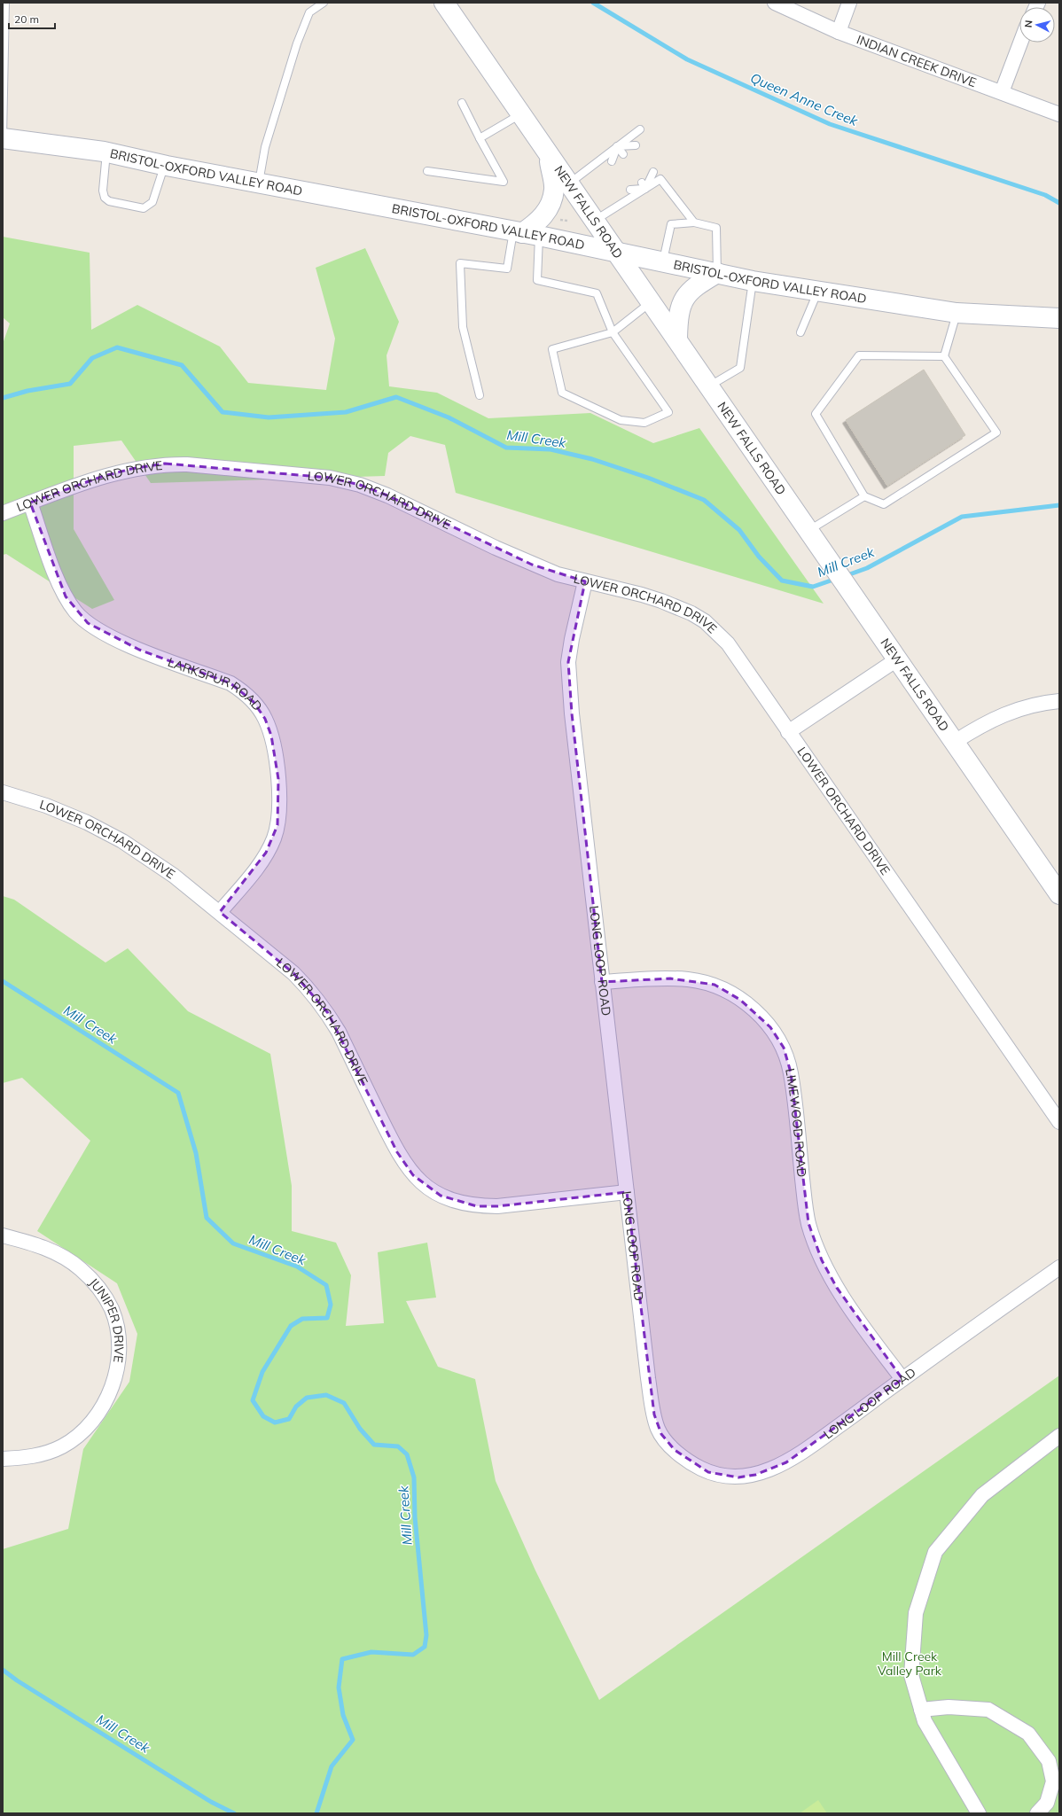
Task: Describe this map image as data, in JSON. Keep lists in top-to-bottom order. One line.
{"streets":{"main road":["BRISTOL-OXFORD VALLEY ROAD","NEW FALLS ROAD"],"street":["INDIAN CREEK DRIVE","LOWER ORCHARD DRIVE","LARKSPUR ROAD","LONG LOOP ROAD","LIMEWOOD ROAD","JUNIPER DRIVE"]},"crossings":[["BRISTOL-OXFORD VALLEY ROAD","NEW FALLS ROAD"],["LOWER ORCHARD DRIVE","LARKSPUR ROAD"],["LOWER ORCHARD DRIVE","LONG LOOP ROAD"],["LONG LOOP ROAD","LIMEWOOD ROAD"]],"water":["Queen Anne Creek","Mill Creek"],"parks":["Mill Creek Valley Park"],"scale_bar":"20 m","north":"left"}
